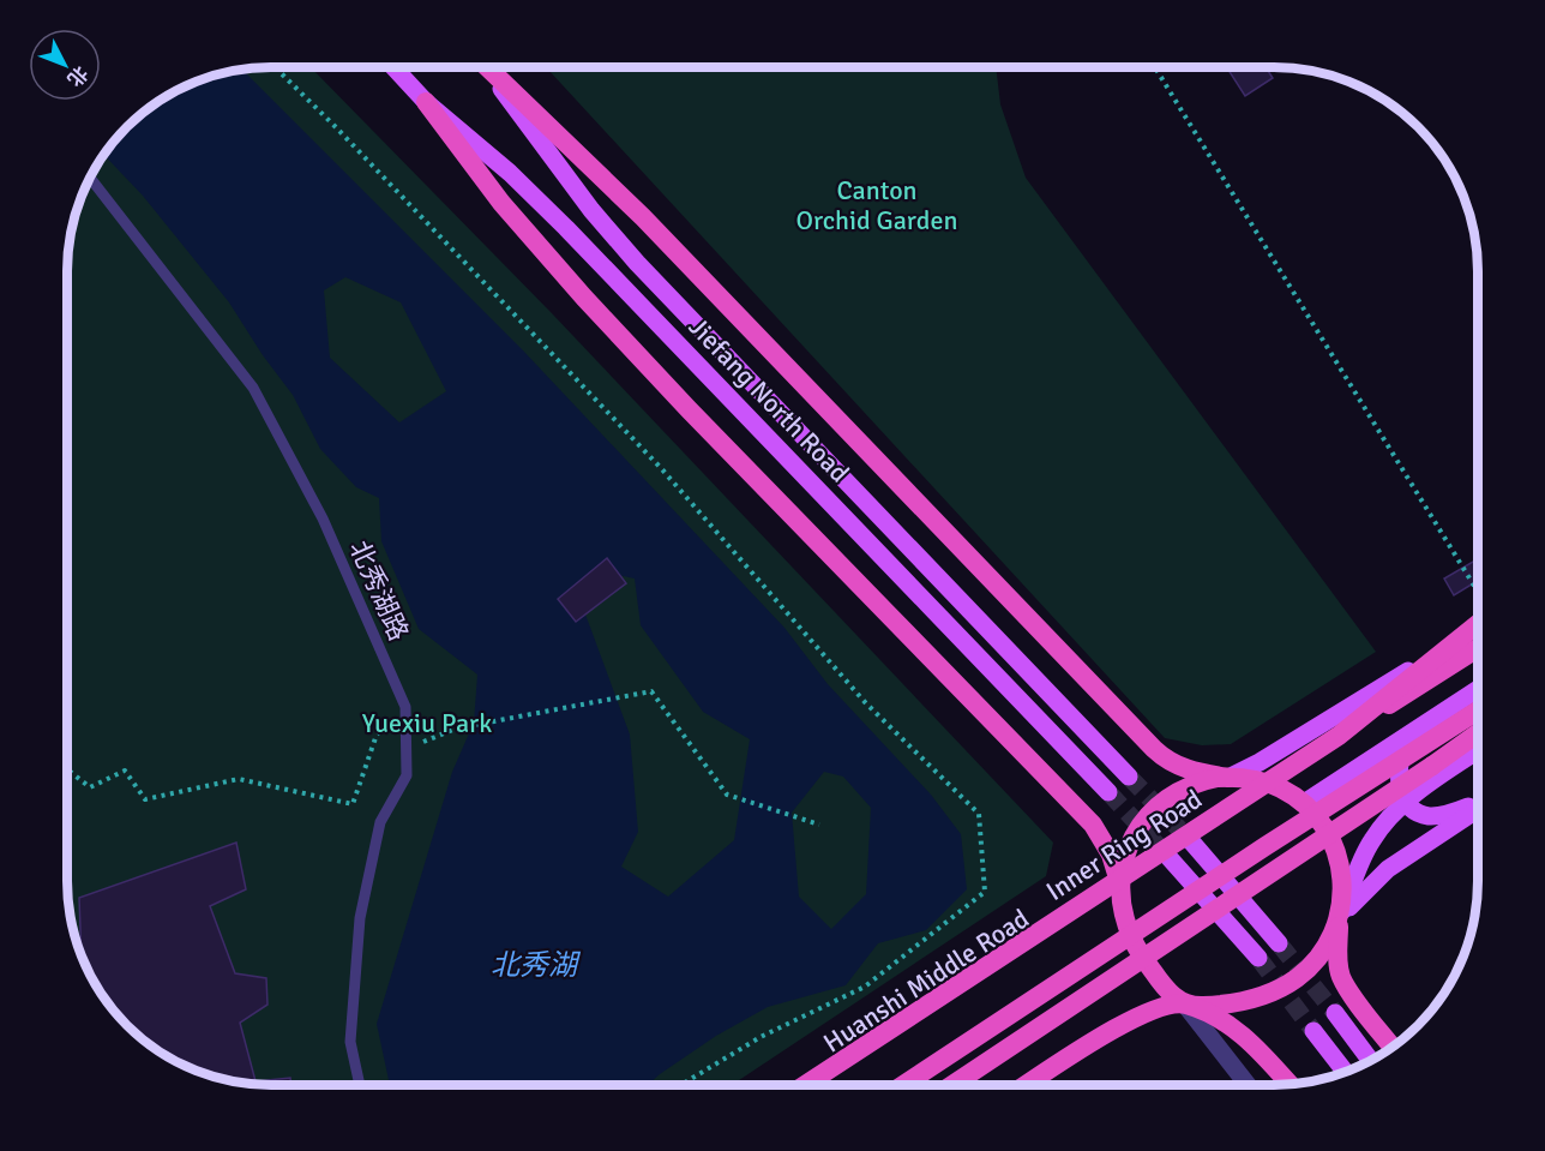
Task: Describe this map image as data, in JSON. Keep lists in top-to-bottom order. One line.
{"streets":{"highway":["Inner Ring Road","Huanshi Middle Road"],"main road":["Jiefang North Road"],"lane":["北秀湖路"]},"water":["北秀湖"],"parks":["Canton Orchid Garden","Yuexiu Park"],"north":"bottom right"}
